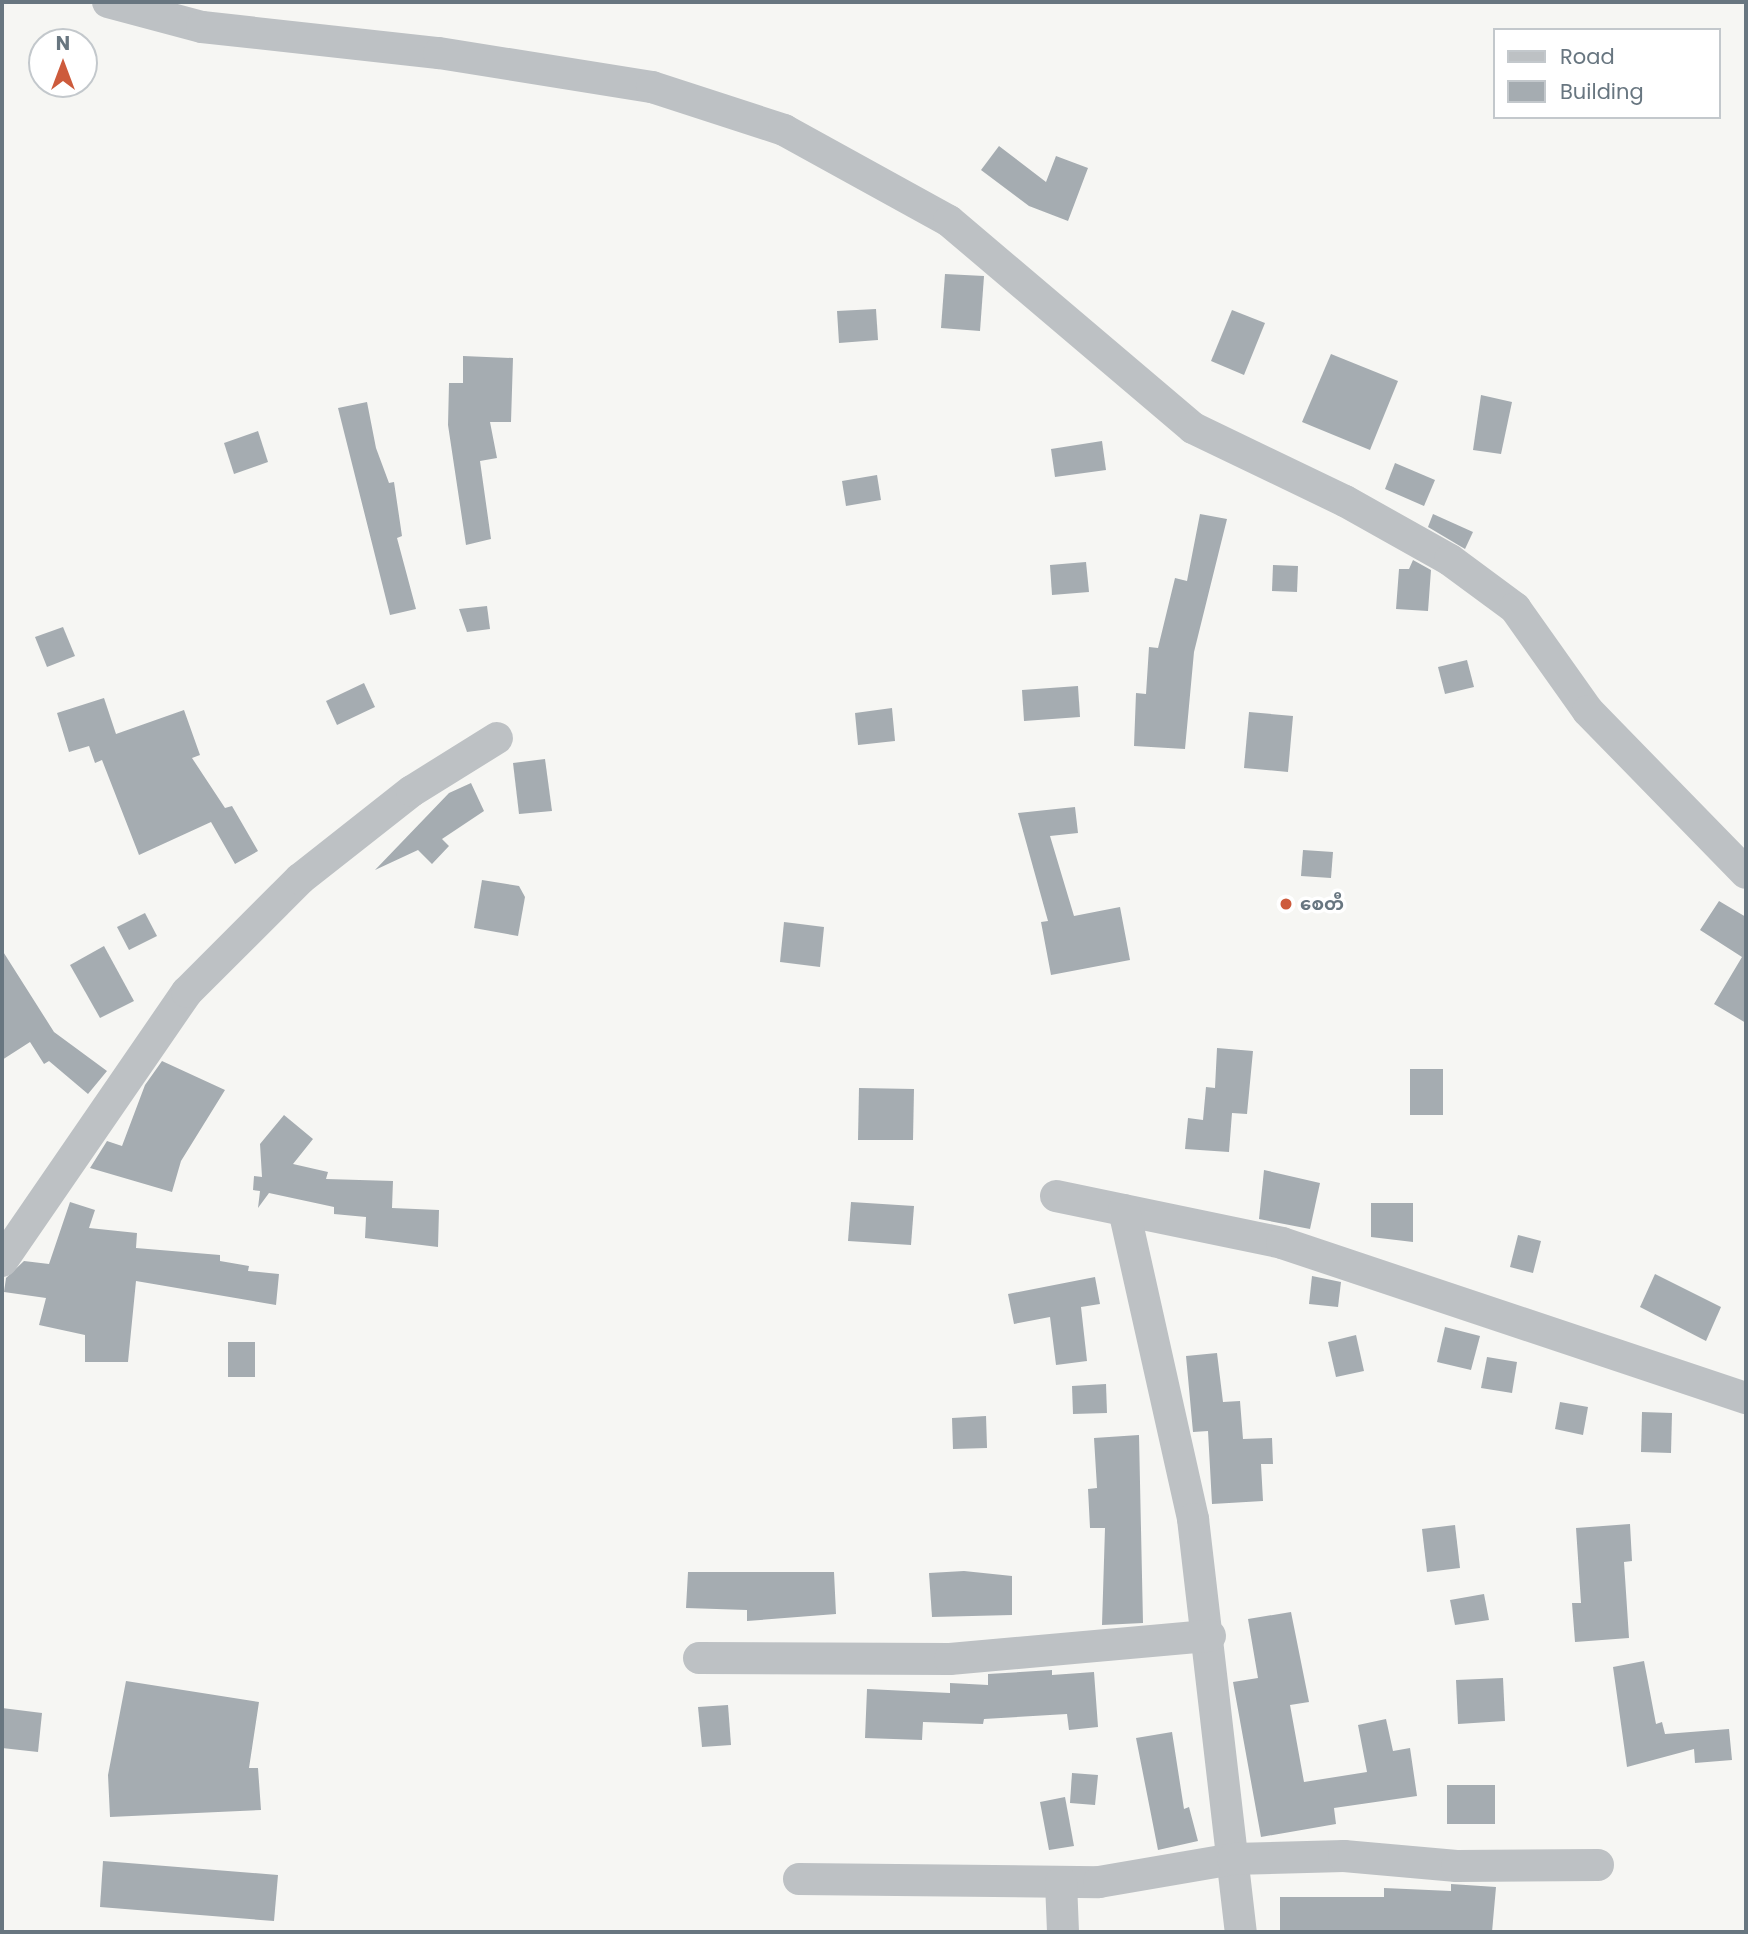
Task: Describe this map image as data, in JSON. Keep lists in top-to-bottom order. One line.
{"places":["စေတီ"],"legend":["Road","Building"],"north":"top"}
